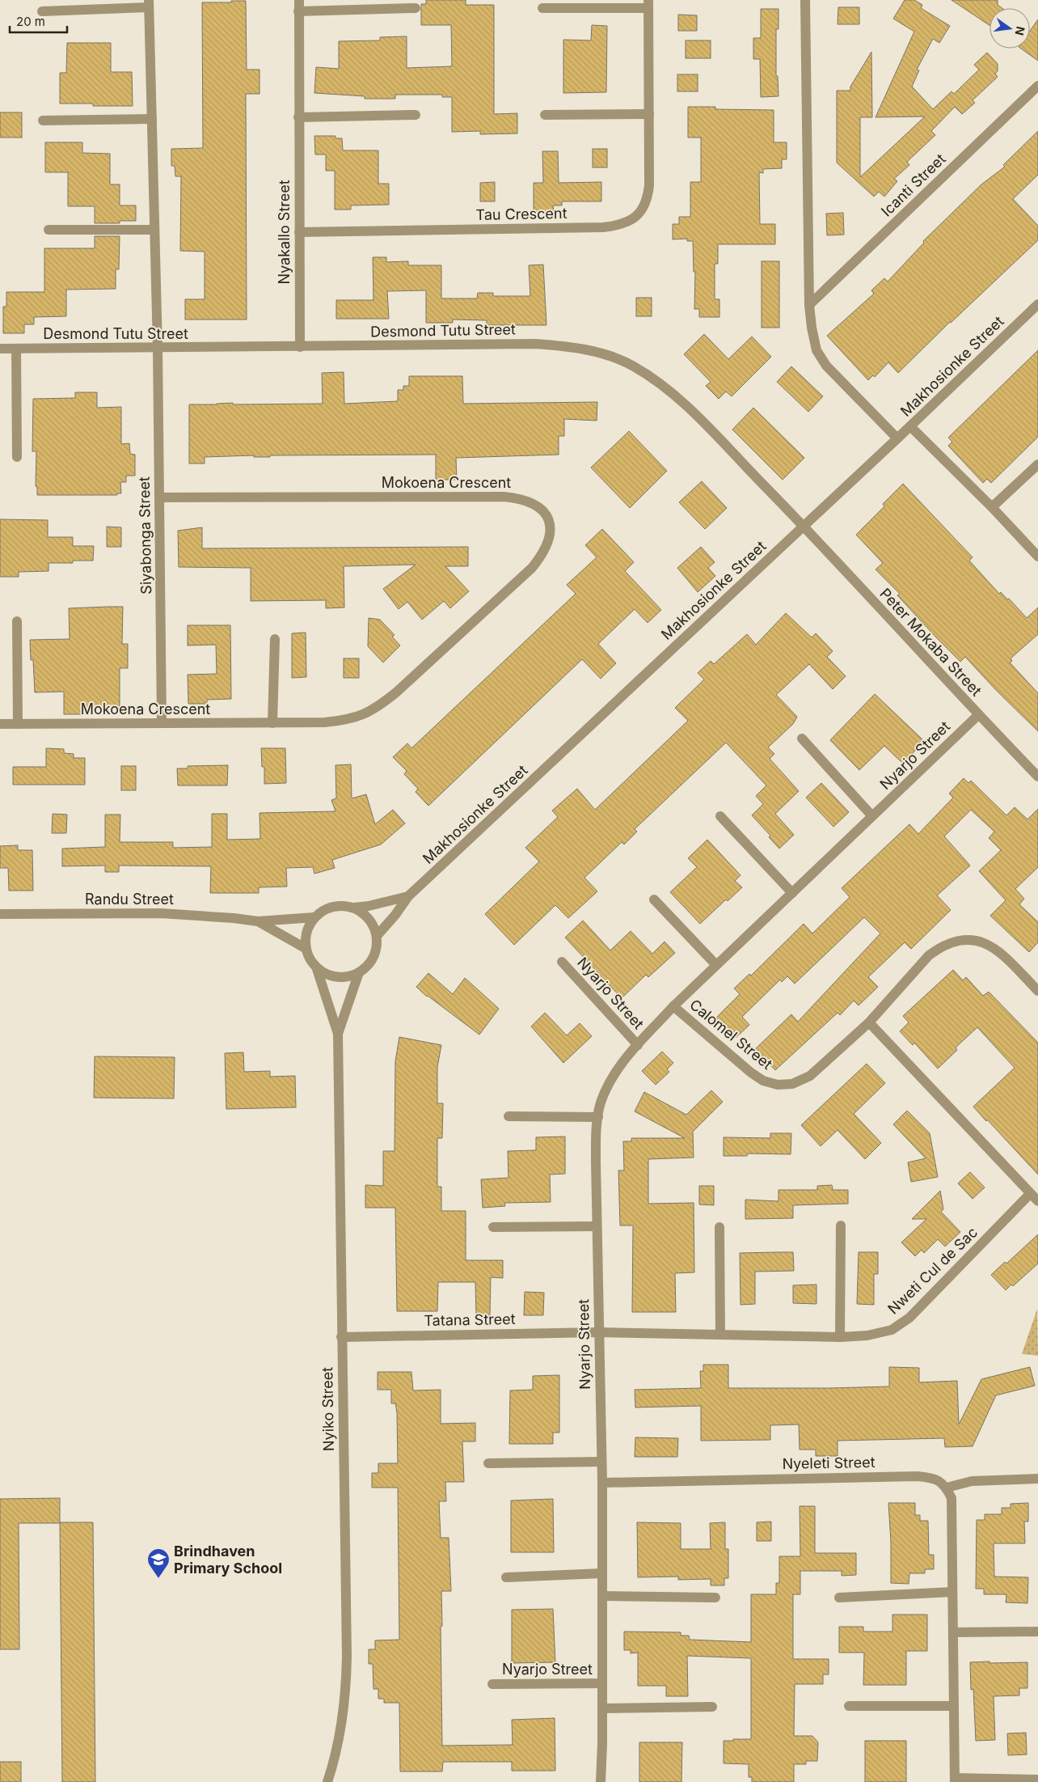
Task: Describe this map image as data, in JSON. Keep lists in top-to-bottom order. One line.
{"streets":{"street":["Icanti Street","Tau Crescent","Nyakallo Street","Desmond Tutu Street","Makhosionke Street","Mokoena Crescent","Siyabonga Street","Peter Mokaba Street","Nyarjo Street","Randu Street","Calomel Street","Nweti Cul de Sac","Tatana Street","Nyiko Street","Nyeleti Street"]},"crossings":[["Tau Crescent","Nyakallo Street"],["Nyakallo Street","Desmond Tutu Street"],["Desmond Tutu Street","Makhosionke Street"],["Desmond Tutu Street","Siyabonga Street"],["Desmond Tutu Street","Peter Mokaba Street"],["Makhosionke Street","Peter Mokaba Street"],["Makhosionke Street","Randu Street"],["Makhosionke Street","Nyiko Street"],["Mokoena Crescent","Siyabonga Street"],["Peter Mokaba Street","Nyarjo Street"],["Nyarjo Street","Calomel Street"],["Nyarjo Street","Nweti Cul de Sac"],["Nyarjo Street","Tatana Street"],["Nyarjo Street","Nyeleti Street"],["Randu Street","Nyiko Street"],["Nweti Cul de Sac","Tatana Street"],["Tatana Street","Nyiko Street"]],"places":{"school or university":["Brindhaven Primary School"]},"scale_bar":"20 m","north":"right"}
